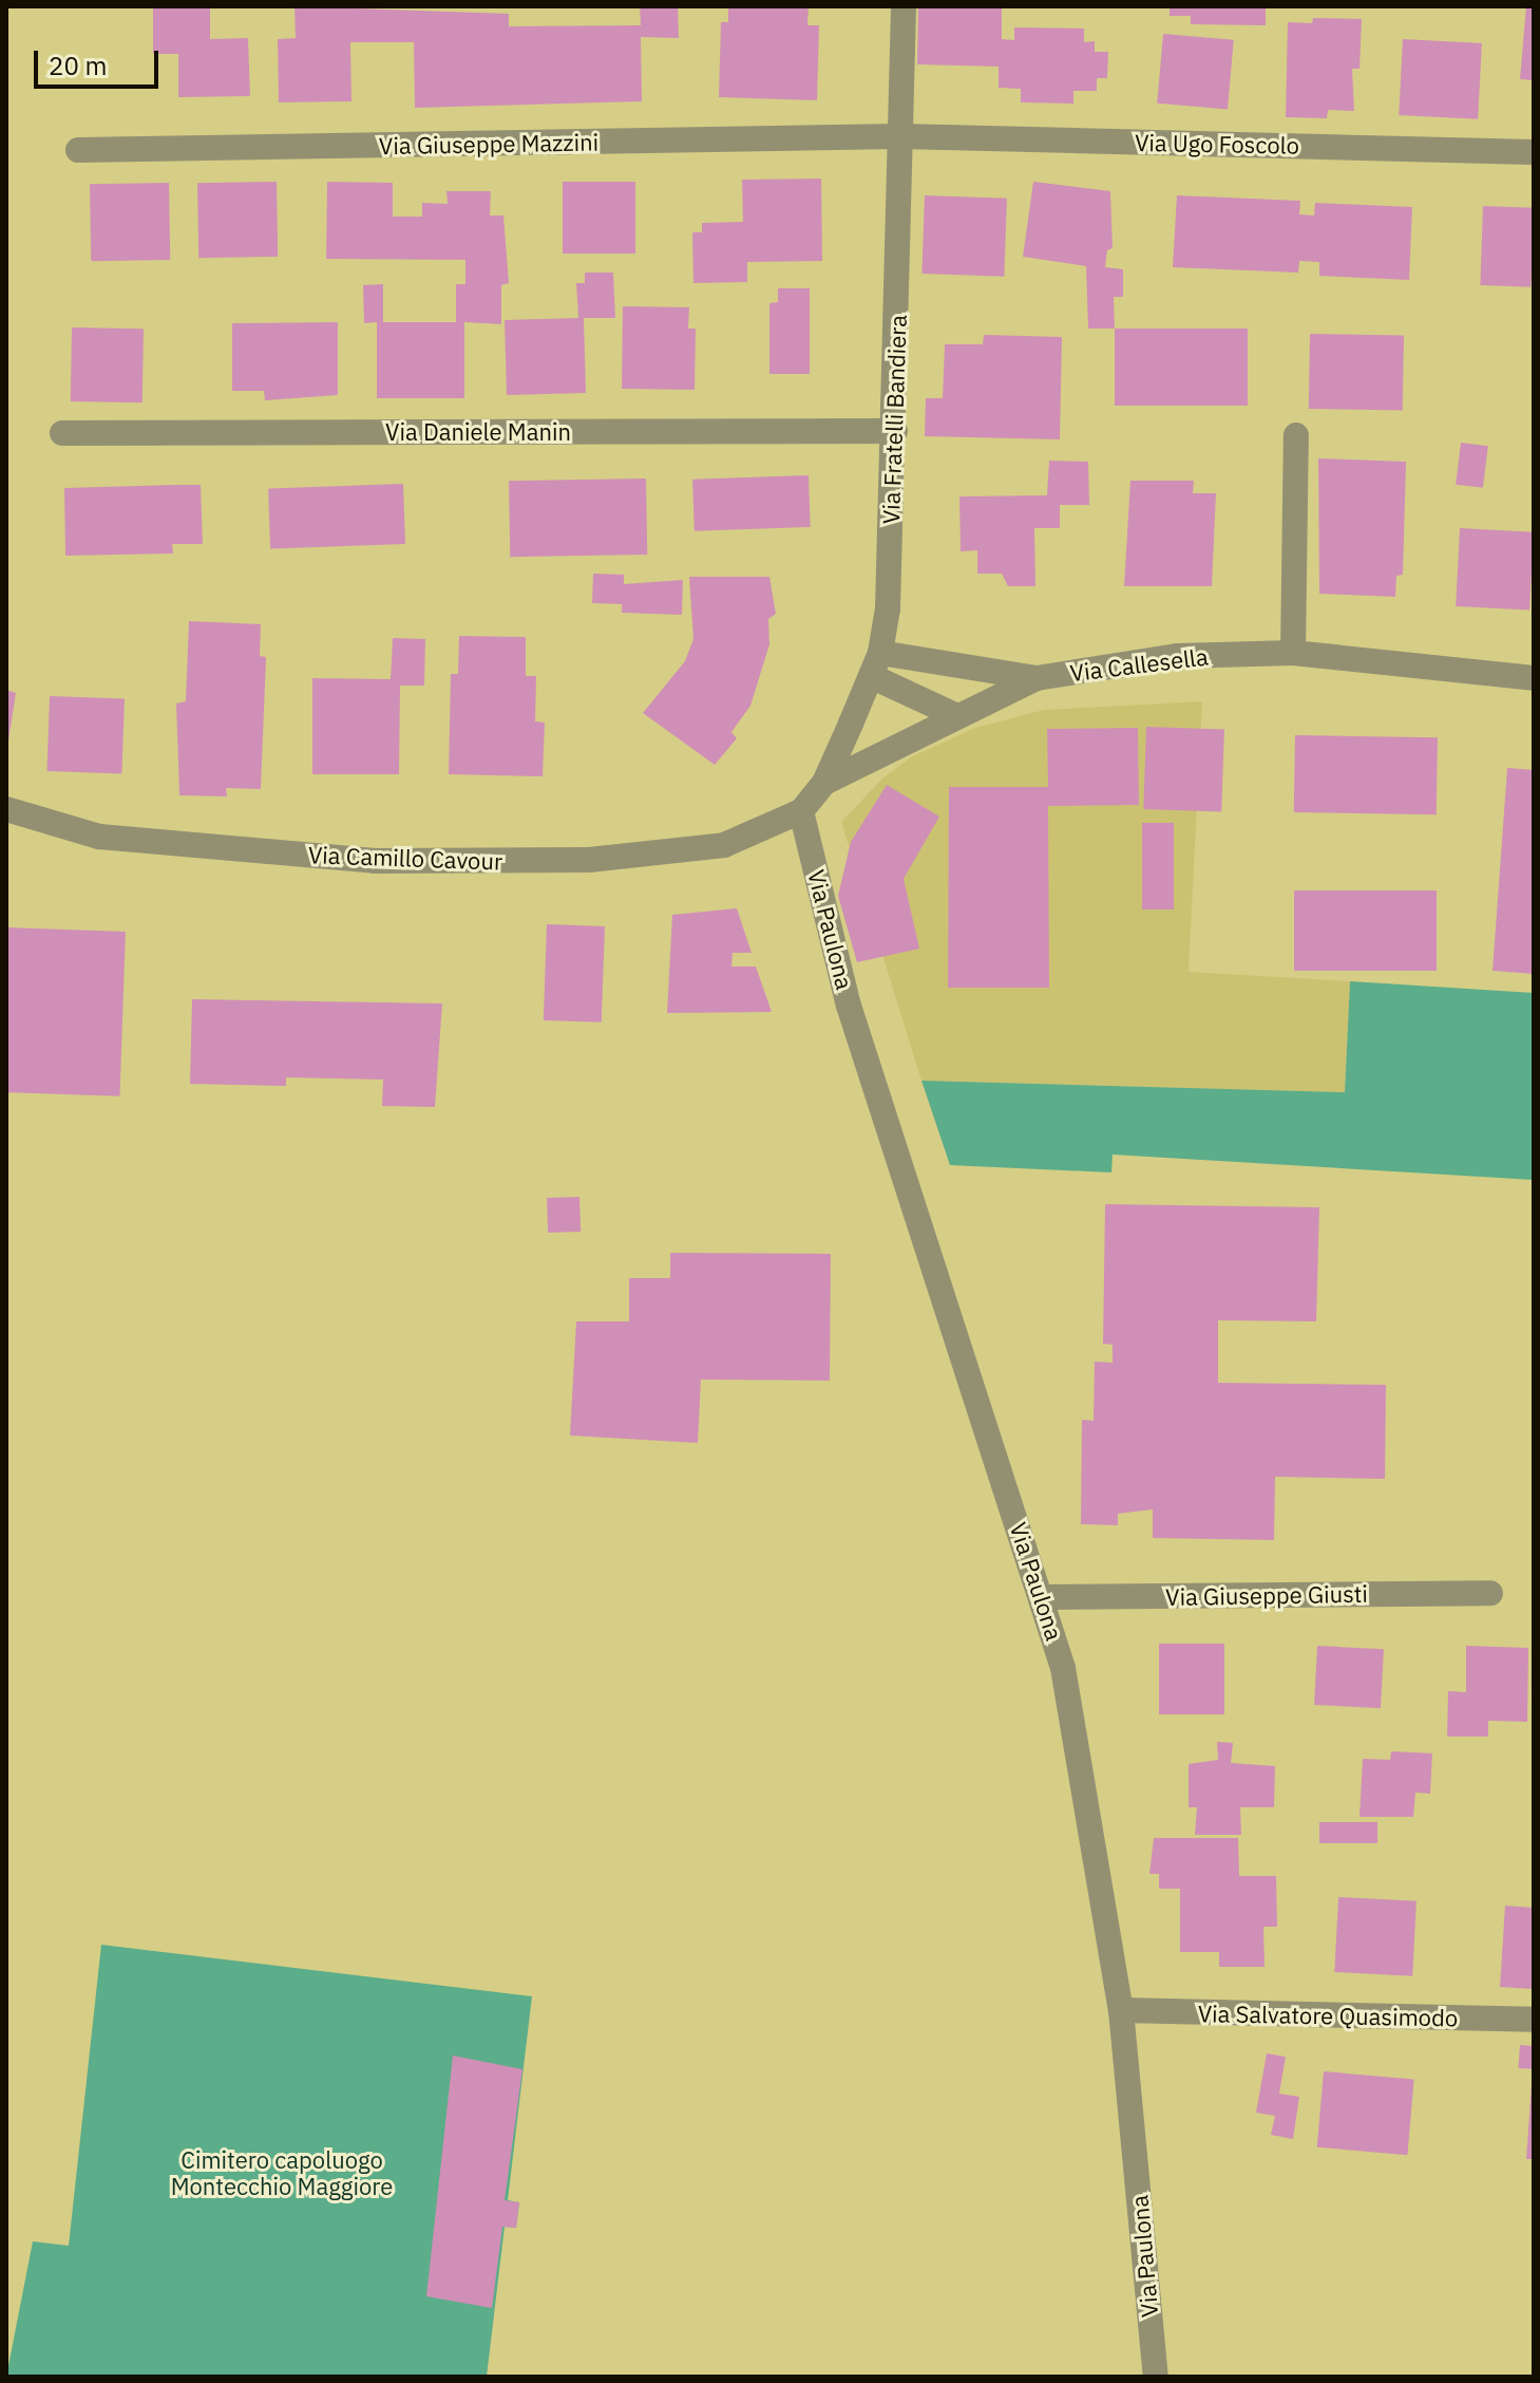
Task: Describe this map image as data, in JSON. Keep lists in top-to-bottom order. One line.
{"streets":{"street":["Via Giuseppe Mazzini","Via Ugo Foscolo","Via Fratelli Bandiera","Via Daniele Manin","Via Callesella","Via Camillo Cavour","Via Paulona","Via Giuseppe Giusti","Via Salvatore Quasimodo"]},"crossings":[["Via Giuseppe Mazzini","Via Ugo Foscolo"],["Via Giuseppe Mazzini","Via Fratelli Bandiera"],["Via Ugo Foscolo","Via Fratelli Bandiera"],["Via Fratelli Bandiera","Via Daniele Manin"],["Via Fratelli Bandiera","Via Callesella"],["Via Fratelli Bandiera","Via Camillo Cavour"],["Via Fratelli Bandiera","Via Paulona"],["Via Camillo Cavour","Via Paulona"],["Via Paulona","Via Giuseppe Giusti"],["Via Paulona","Via Salvatore Quasimodo"]],"parks":["Cimitero capoluogo Montecchio Maggiore"],"scale_bar":"20 m"}
